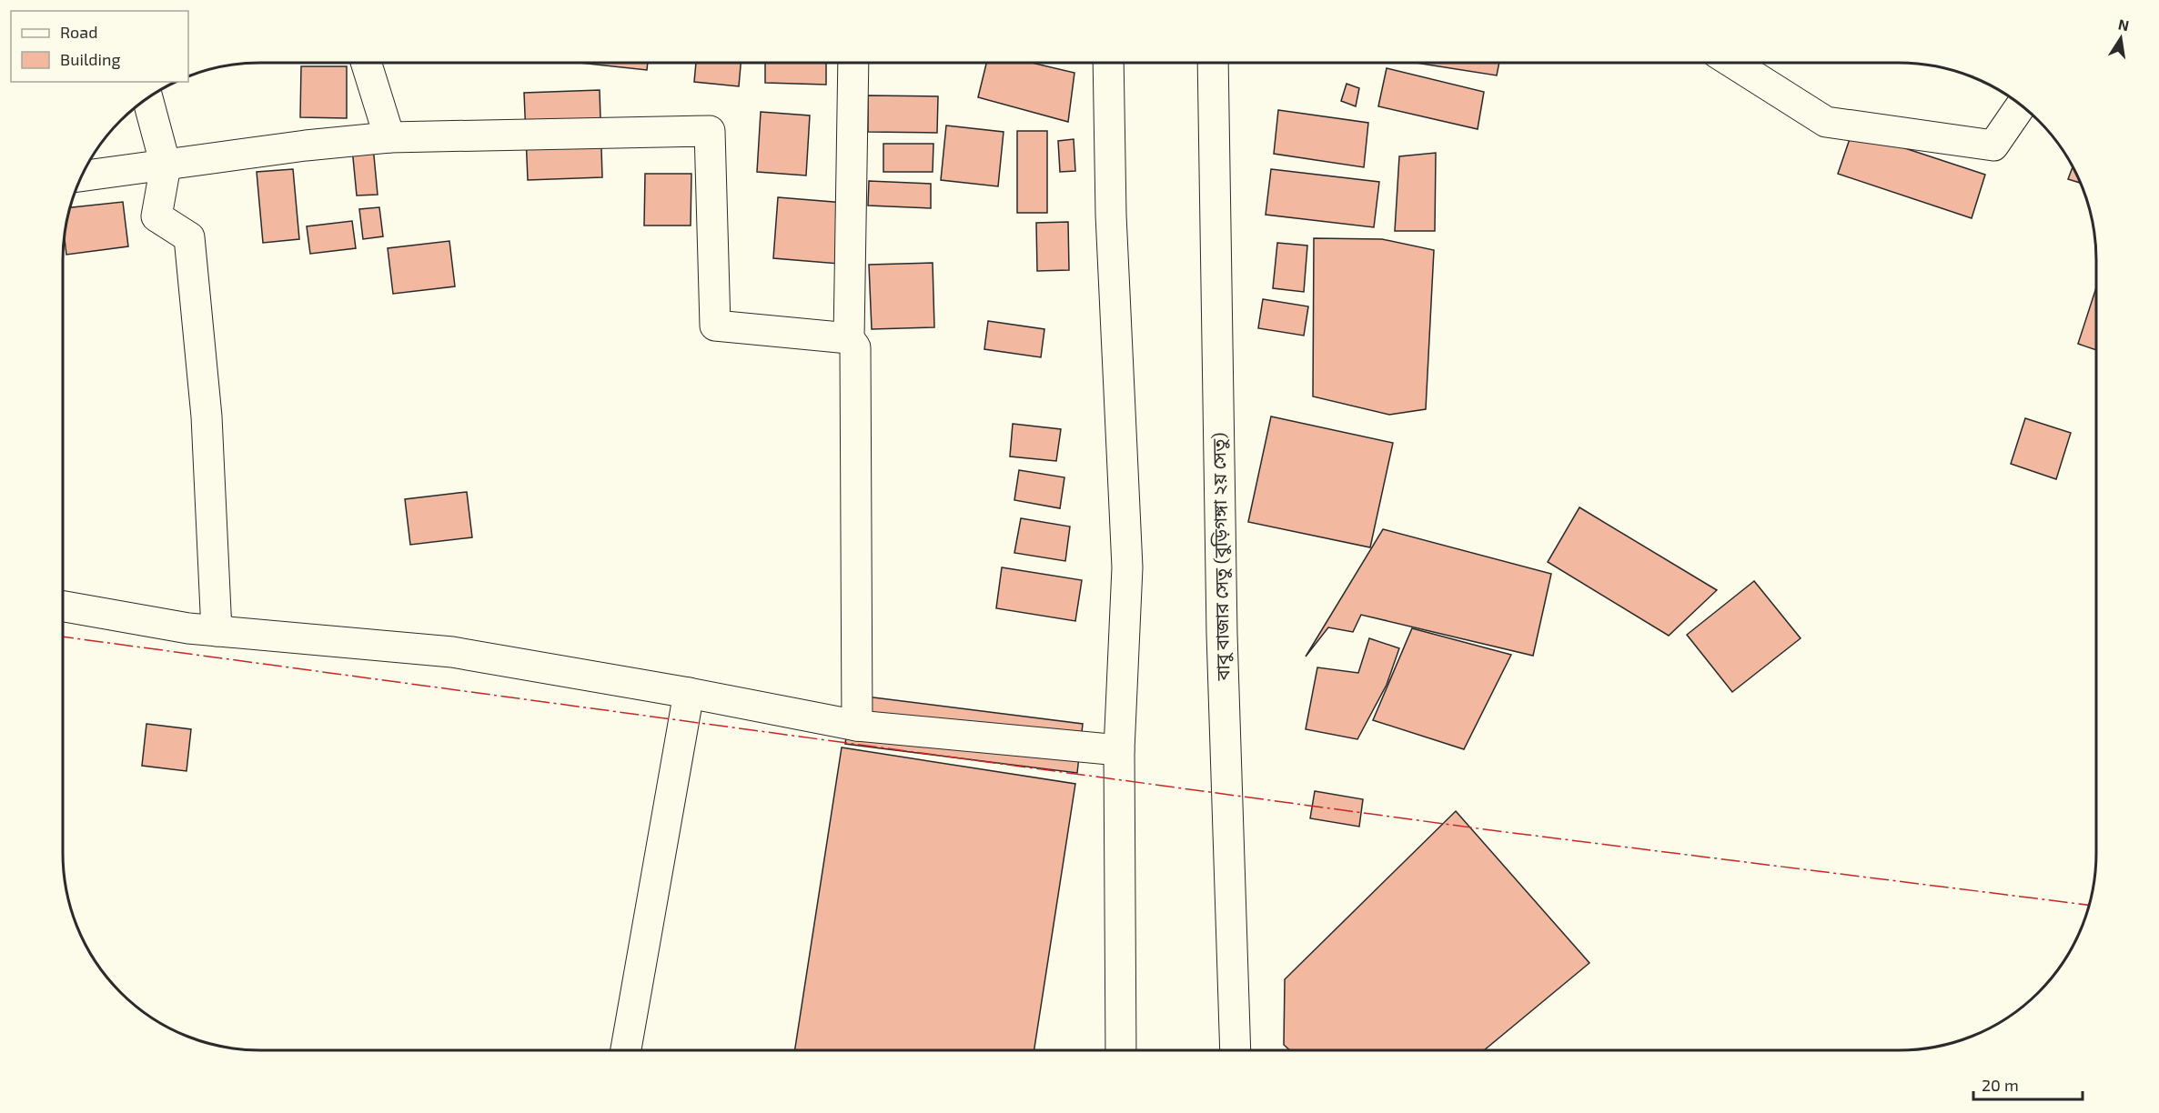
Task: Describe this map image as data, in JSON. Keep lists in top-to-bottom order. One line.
{"streets":{"main road":["বাবু বাজার সেতু (বুড়িগঙ্গা ২য় সেতু)"]},"legend":["Road","Building"],"scale_bar":"20 m","north":"top"}
